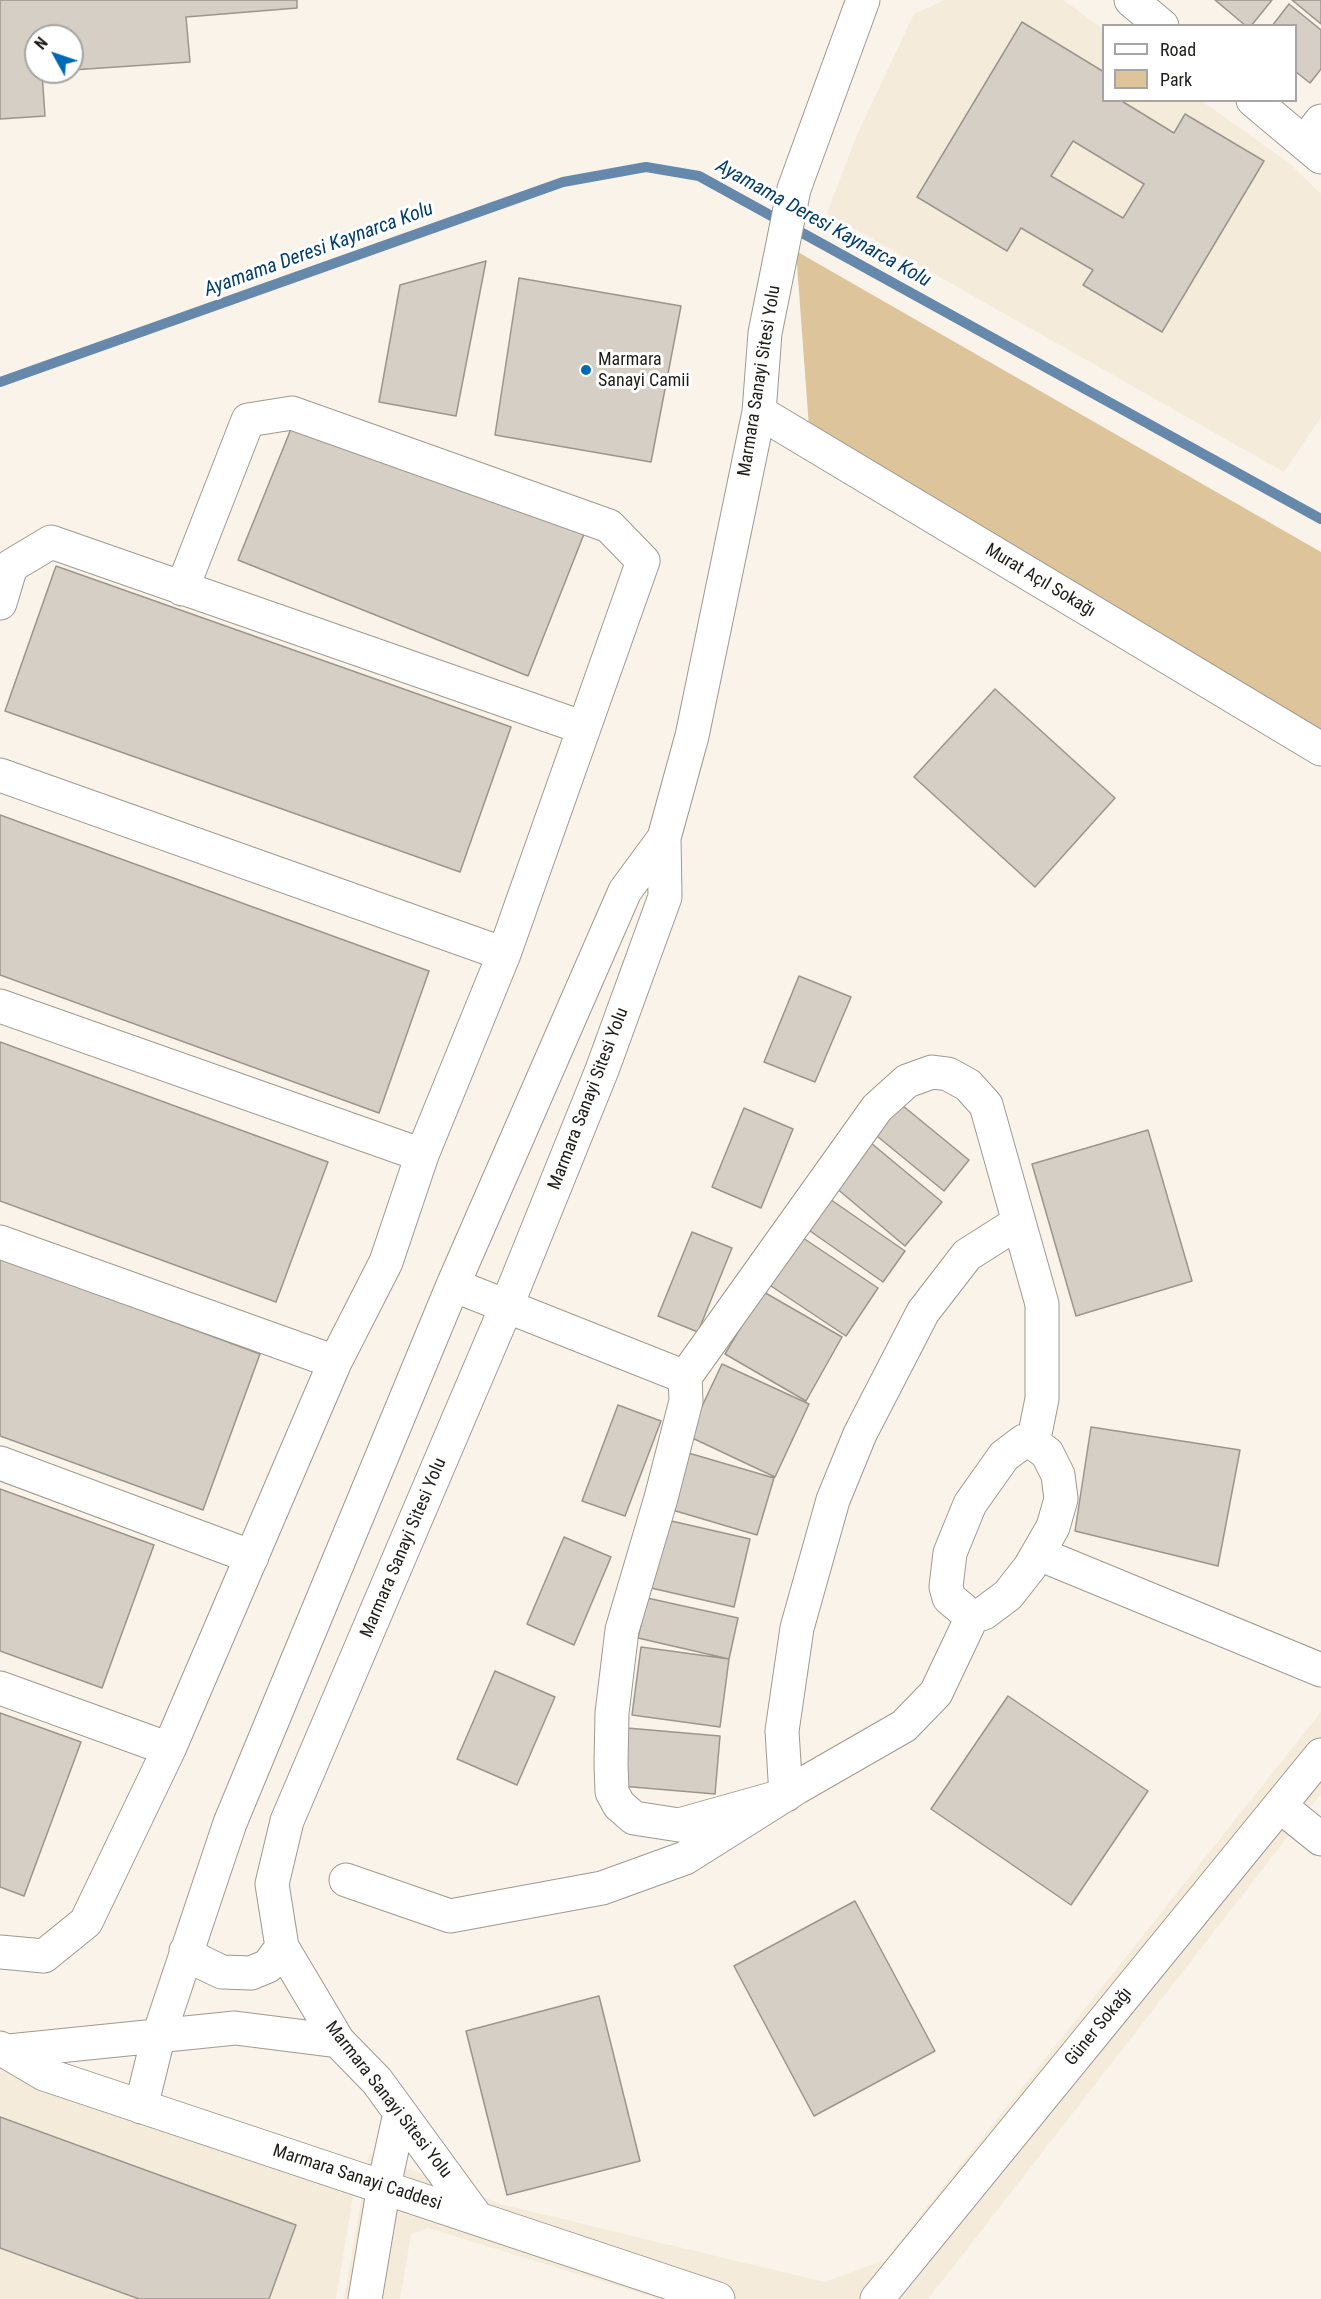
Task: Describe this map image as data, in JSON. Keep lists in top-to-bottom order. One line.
{"streets":{"street":["Marmara Sanayi Sitesi Yolu","Murat Açıl Sokağı","Güner Sokağı","Marmara Sanayi Caddesi"]},"crossings":[["Marmara Sanayi Sitesi Yolu","Murat Açıl Sokağı"],["Marmara Sanayi Sitesi Yolu","Marmara Sanayi Caddesi"]],"water":["Ayamama Deresi Kaynarca Kolu"],"places":["Marmara Sanayi Camii"],"legend":["Road","Park"],"north":"top left"}
